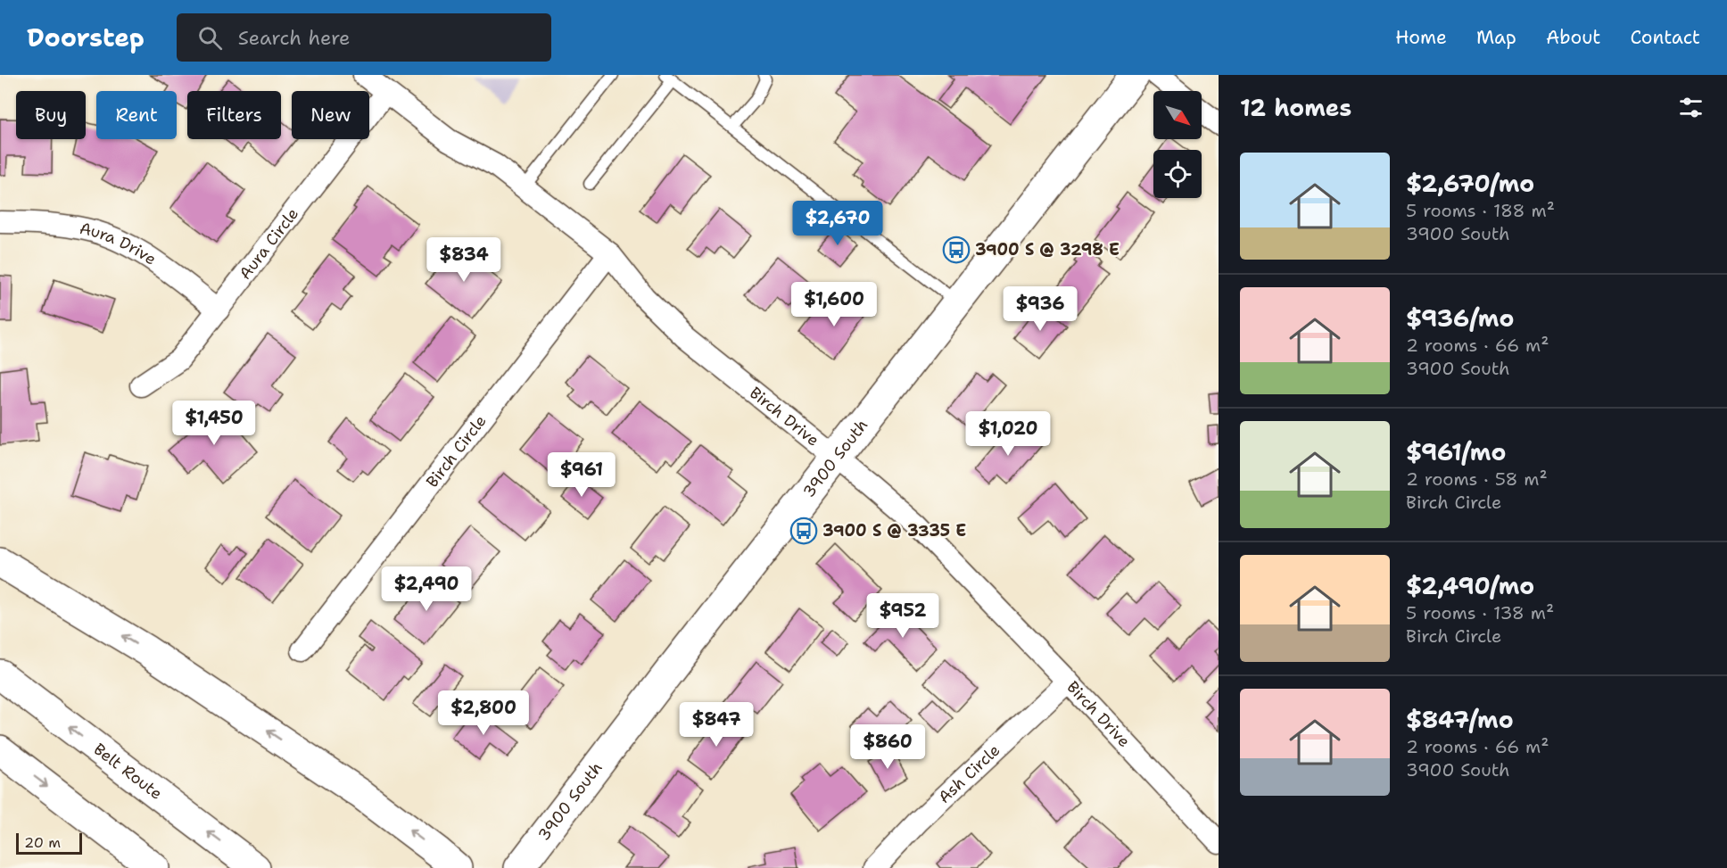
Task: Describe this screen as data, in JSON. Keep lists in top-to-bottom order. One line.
{"streets":{"main road":["3900 South","Belt Route"],"street":["Aura Circle","Aura Drive","Birch Drive","Birch Circle","Ash Circle"]},"crossings":[["Aura Circle","Aura Drive"],["Aura Circle","Birch Drive"],["Birch Drive","Birch Circle"],["Birch Drive","3900 South"],["Birch Drive","Ash Circle"]],"places":{"bus stop":["3900 S @ 3298 E","3900 S @ 3335 E"]},"scale_bar":"20 m","north":"bottom right","page":{"header":"Doorstep","search":"Search here","nav":["Home","Map","About","Contact"],"heading":"12 homes","chip":["Buy","Rent","Filters","New"],"list":[{"name":"$2,670/mo","note":"5 rooms · 188 m² · 3900 South"},{"name":"$936/mo","note":"2 rooms · 66 m² · 3900 South"},{"name":"$961/mo","note":"2 rooms · 58 m² · Birch Circle"},{"name":"$2,490/mo","note":"5 rooms · 138 m² · Birch Circle"},{"name":"$847/mo","note":"2 rooms · 66 m² · 3900 South"}],"price":["$2,670","$834","$1,600","$936","$1,450","$1,020","$961","$2,490","$952","$2,800","$847","$860"],"scale":"20 m"}}
